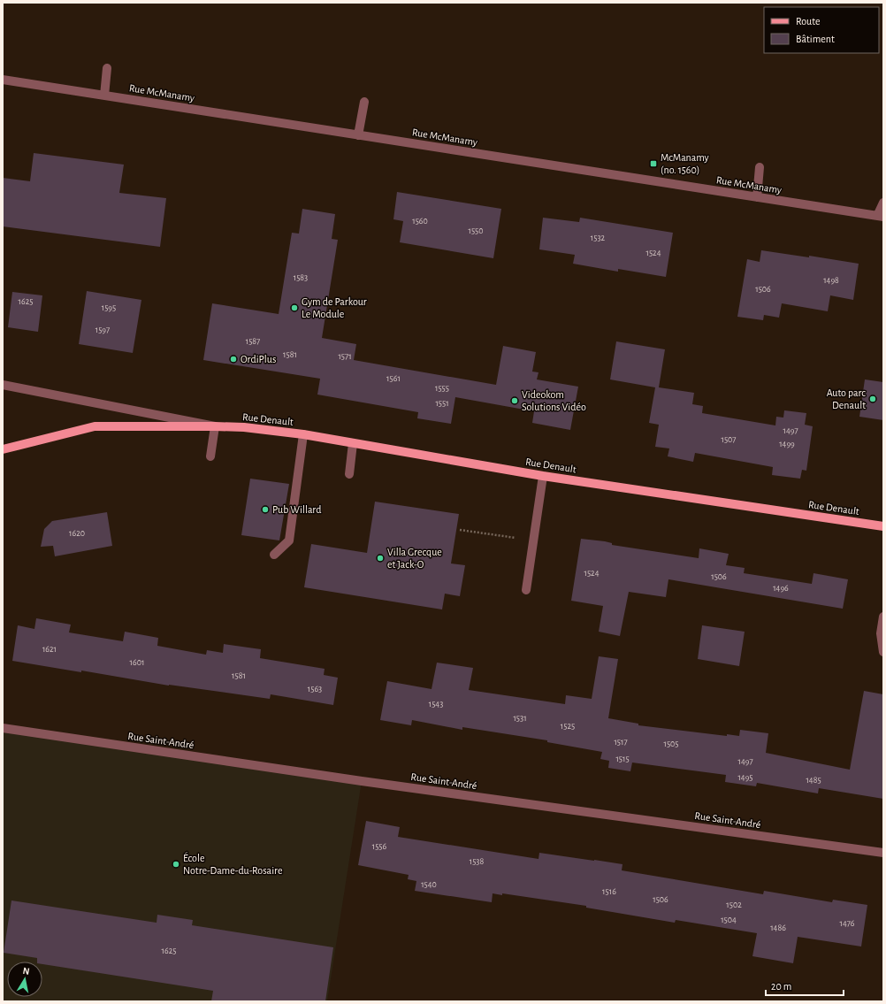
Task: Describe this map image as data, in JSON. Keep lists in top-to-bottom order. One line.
{"streets":{"main road":["Rue Denault"],"street":["Rue McManamy","Rue Saint-André"]},"places":{"transit":["McManamy (no. 1560)"],"other":["Gym de Parkour Le Module","OrdiPlus","Auto parc Denault","Videokom Solutions Vidéo","Pub Willard","Villa Grecque et Jack-O","École Notre-Dame-du-Rosaire"]},"house_numbers":["1560","1550","1532","1524","1583","1498","1506","1625","1595","1597","1587","1581","1571","1561","1555","1551","1497","1507","1499","1620","1524","1506","1496","1621","1601","1581","1563","1543","1531","1525","1517","1505","1515","1497","1495","1485","1556","1538","1540","1516","1506","1502","1504","1476","1486","1625"],"legend":["Route","Bâtiment"],"scale_bar":"20 m","north":"top"}
